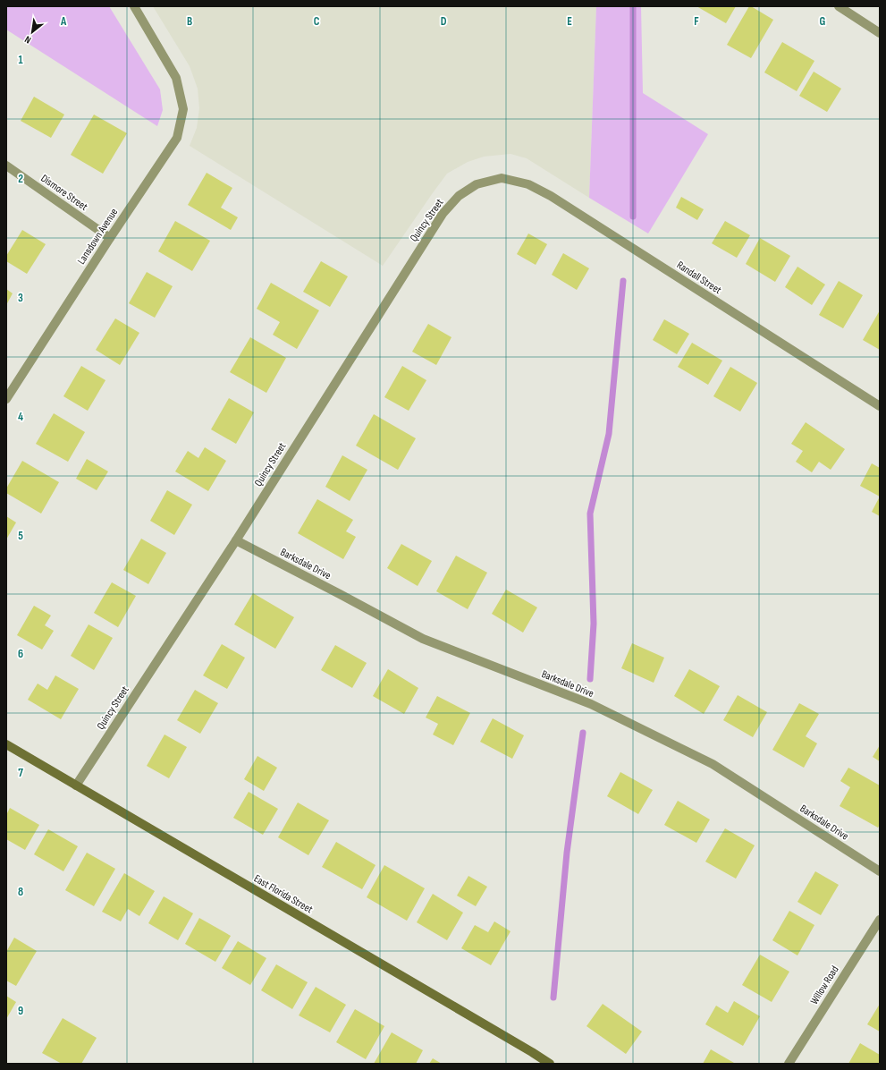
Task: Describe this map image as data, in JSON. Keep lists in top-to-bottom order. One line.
{"streets":{"main road":["East Florida Street"],"street":["Dismore Street","Quincy Street","Lansdown Avenue","Randall Street","Barksdale Drive","Willow Road"]},"crossings":[["Dismore Street","Lansdown Avenue"],["Quincy Street","Randall Street"],["Quincy Street","Barksdale Drive"],["Quincy Street","East Florida Street"]],"north":"bottom left","grid":{"columns":["A","B","C","D","E","F","G"],"rows":["1","2","3","4","5","6","7","8","9"]}}
